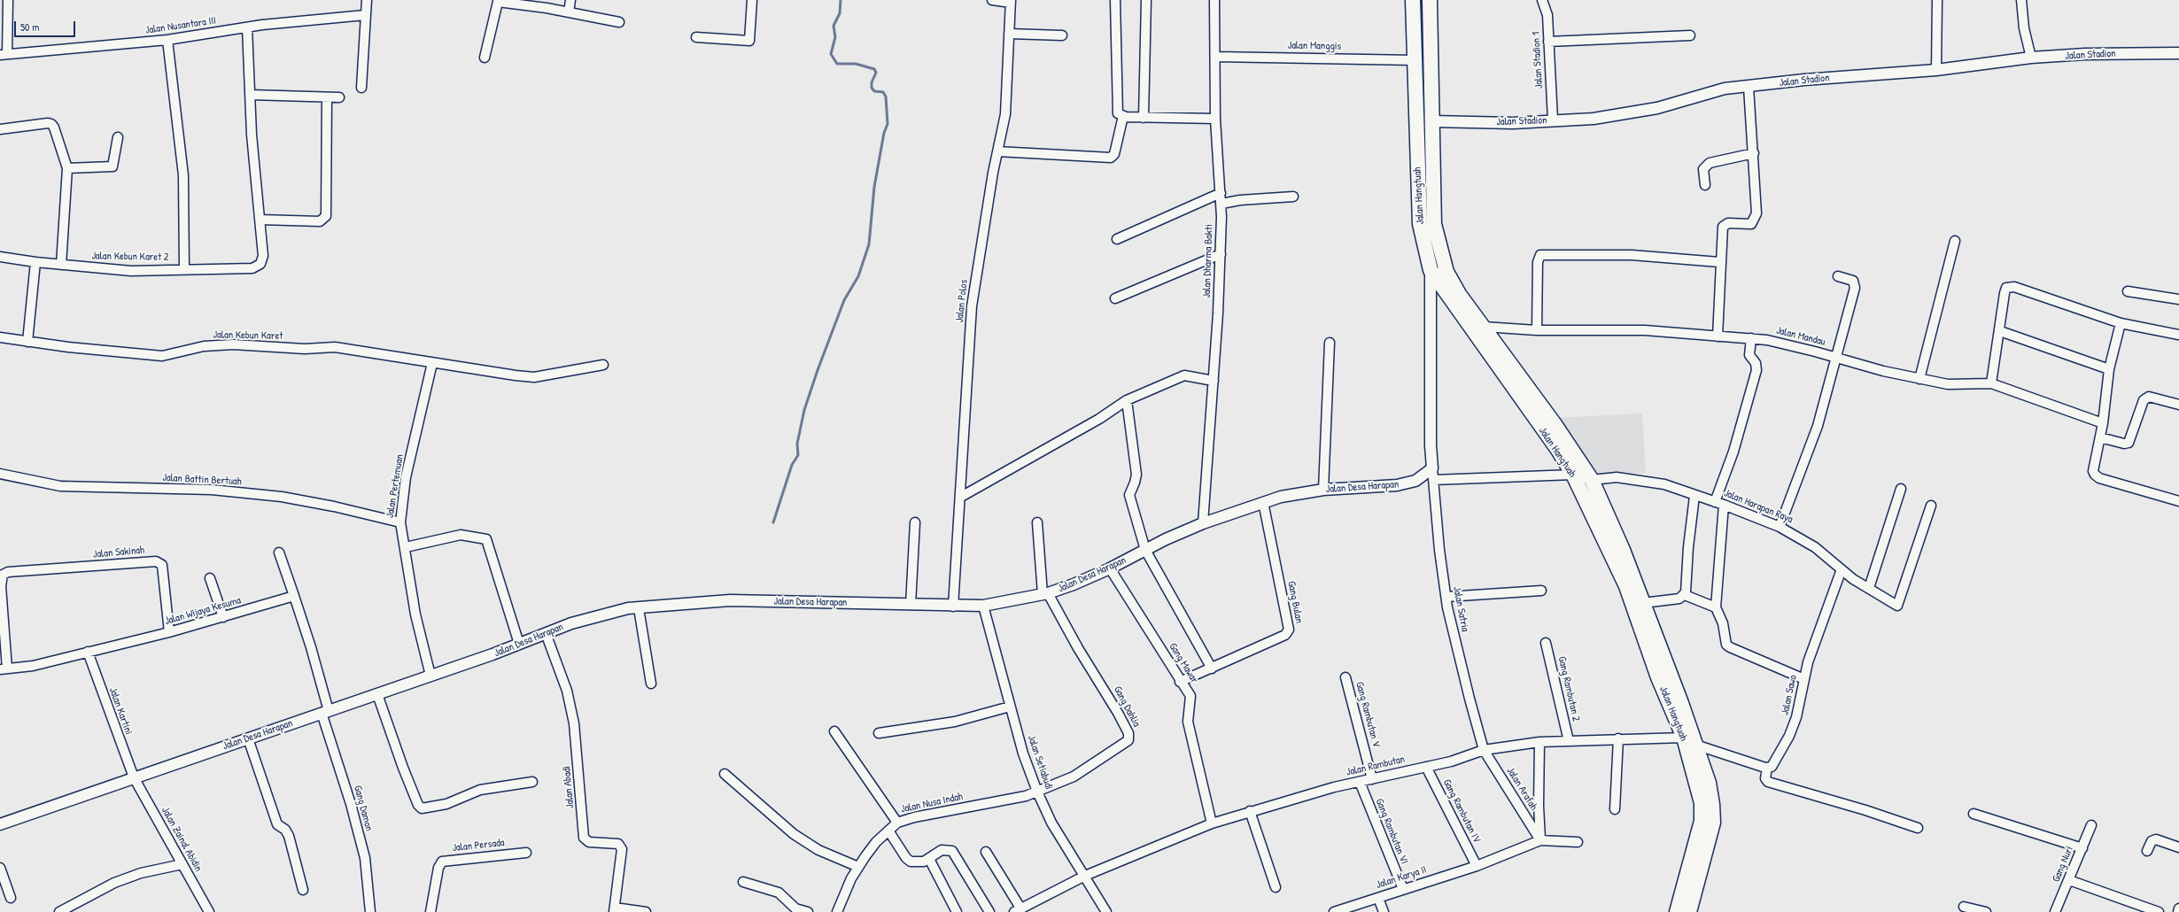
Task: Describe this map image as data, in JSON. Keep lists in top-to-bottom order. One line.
{"streets":{"highway":["Jalan Hangtuah"],"street":["Jalan Nusantara III","Jalan Manggis","Jalan Stadion","Jalan Stadion 1","Jalan Kebun Karet 2","Jalan Dharma Bakti","Jalan Polos","Jalan Kebun Karet","Jalan Mandau","Jalan Battin Bertuah","Jalan Pertemuan","Jalan Desa Harapan","Jalan Harapan Raya","Jalan Sakinah","Gang Bulan","Jalan Satria","Jalan Wijaya Kesuma","Gang Mawar","Gang Rambutan 2","Jalan Sawo","Gang Dahlia","Jalan Kartini","Gang Rambutan V","Jalan Setiabudi","Jalan Rambutan","Jalan Abadi","Jalan Arafah","Jalan Nusa Indah","Gang Damon","Gang Rambutan IV","Gang Rambutan VI","Jalan Zainal Abidin","Jalan Persada","Gang Nuri","Jalan Karya II"]},"crossings":[["Jalan Manggis","Jalan Hangtuah"],["Jalan Manggis","Jalan Dharma Bakti"],["Jalan Stadion","Jalan Stadion 1"],["Jalan Stadion","Jalan Hangtuah"],["Jalan Hangtuah","Jalan Mandau"],["Jalan Hangtuah","Jalan Harapan Raya"],["Jalan Hangtuah","Jalan Rambutan"],["Jalan Dharma Bakti","Jalan Desa Harapan"],["Jalan Polos","Jalan Desa Harapan"],["Jalan Kebun Karet","Jalan Pertemuan"],["Jalan Battin Bertuah","Jalan Pertemuan"],["Jalan Pertemuan","Jalan Desa Harapan"],["Jalan Desa Harapan","Gang Bulan"],["Jalan Desa Harapan","Jalan Satria"],["Jalan Desa Harapan","Gang Mawar"],["Jalan Desa Harapan","Gang Dahlia"],["Jalan Desa Harapan","Jalan Kartini"],["Jalan Desa Harapan","Jalan Setiabudi"],["Jalan Desa Harapan","Jalan Abadi"],["Jalan Desa Harapan","Gang Damon"],["Jalan Desa Harapan","Jalan Zainal Abidin"],["Jalan Harapan Raya","Jalan Sawo"],["Jalan Sakinah","Jalan Wijaya Kesuma"],["Gang Bulan","Gang Mawar"],["Jalan Satria","Jalan Rambutan"],["Jalan Satria","Jalan Arafah"],["Jalan Wijaya Kesuma","Jalan Kartini"],["Gang Mawar","Jalan Rambutan"],["Gang Rambutan 2","Jalan Rambutan"],["Gang Dahlia","Jalan Setiabudi"],["Gang Dahlia","Jalan Nusa Indah"],["Jalan Kartini","Jalan Zainal Abidin"],["Gang Rambutan V","Jalan Rambutan"],["Jalan Setiabudi","Jalan Rambutan"],["Jalan Setiabudi","Jalan Nusa Indah"],["Jalan Rambutan","Jalan Arafah"],["Jalan Rambutan","Gang Rambutan IV"],["Jalan Rambutan","Gang Rambutan VI"],["Jalan Arafah","Jalan Karya II"],["Gang Rambutan IV","Jalan Karya II"],["Gang Rambutan VI","Jalan Karya II"]],"scale_bar":"50 m"}
